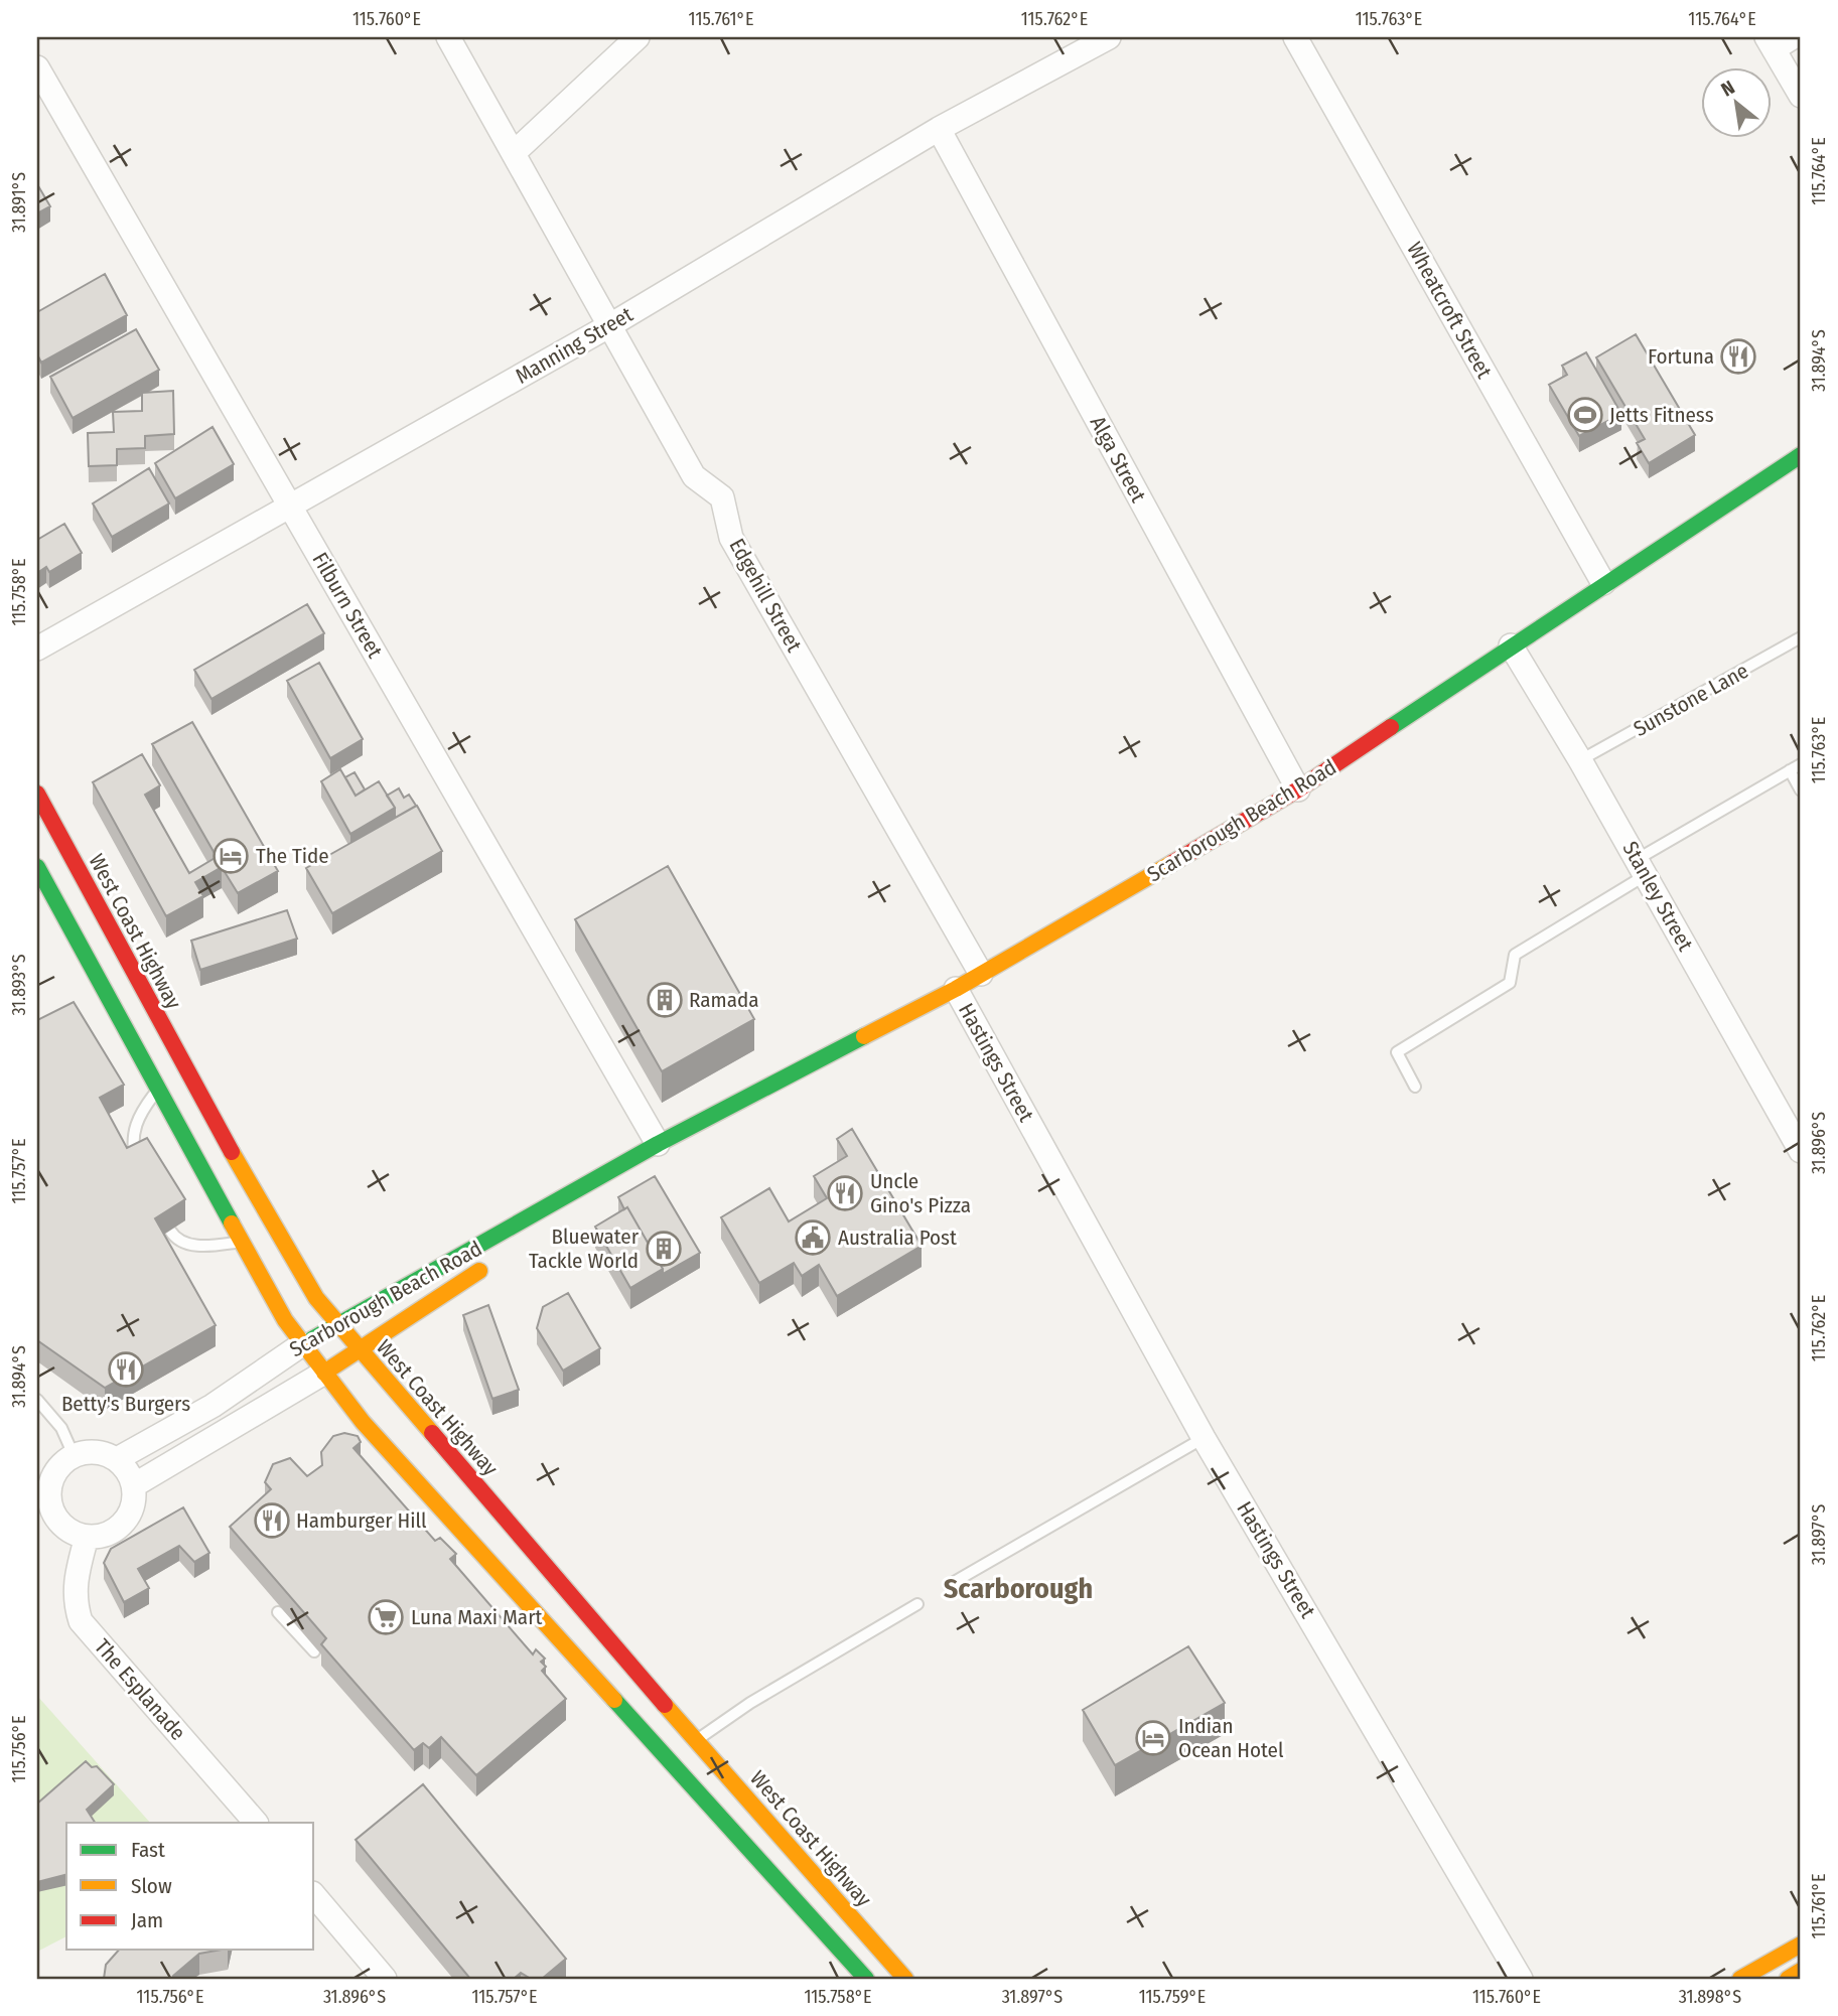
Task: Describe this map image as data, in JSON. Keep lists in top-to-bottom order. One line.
{"streets":{"main road":["Scarborough Beach Road","West Coast Highway"],"street":["Wheatcroft Street","Manning Street","Alga Street","Edgehill Street","Filburn Street","Stanley Street","Hastings Street","The Esplanade"],"lane":["Sunstone Lane"]},"crossings":[["Wheatcroft Street","Scarborough Beach Road"],["Manning Street","Alga Street"],["Manning Street","Edgehill Street"],["Manning Street","Filburn Street"],["Alga Street","Scarborough Beach Road"],["Edgehill Street","Scarborough Beach Road"],["Filburn Street","Scarborough Beach Road"],["Sunstone Lane","Stanley Street"],["Scarborough Beach Road","Stanley Street"],["Scarborough Beach Road","West Coast Highway"],["Scarborough Beach Road","Hastings Street"],["Scarborough Beach Road","The Esplanade"]],"districts":["Scarborough"],"places":{"restaurant":["Fortuna","Uncle Gino's Pizza","Betty's Burgers","Hamburger Hill"],"sports":["Jetts Fitness"],"hotel":["The Tide","Indian Ocean Hotel"],"building":["Ramada","Bluewater Tackle World"],"public building":["Australia Post"],"supermarket":["Luna Maxi Mart"]},"legend":["Fast","Slow","Jam"],"north":"top left","coordinates":["115.760°E","115.761°E","115.762°E","115.763°E","115.764°E","31.891°S","31.894°S","115.758°E","31.893°S","31.896°S","115.757°E","31.897°S","115.756°E","115.759°E","31.898°S"]}
